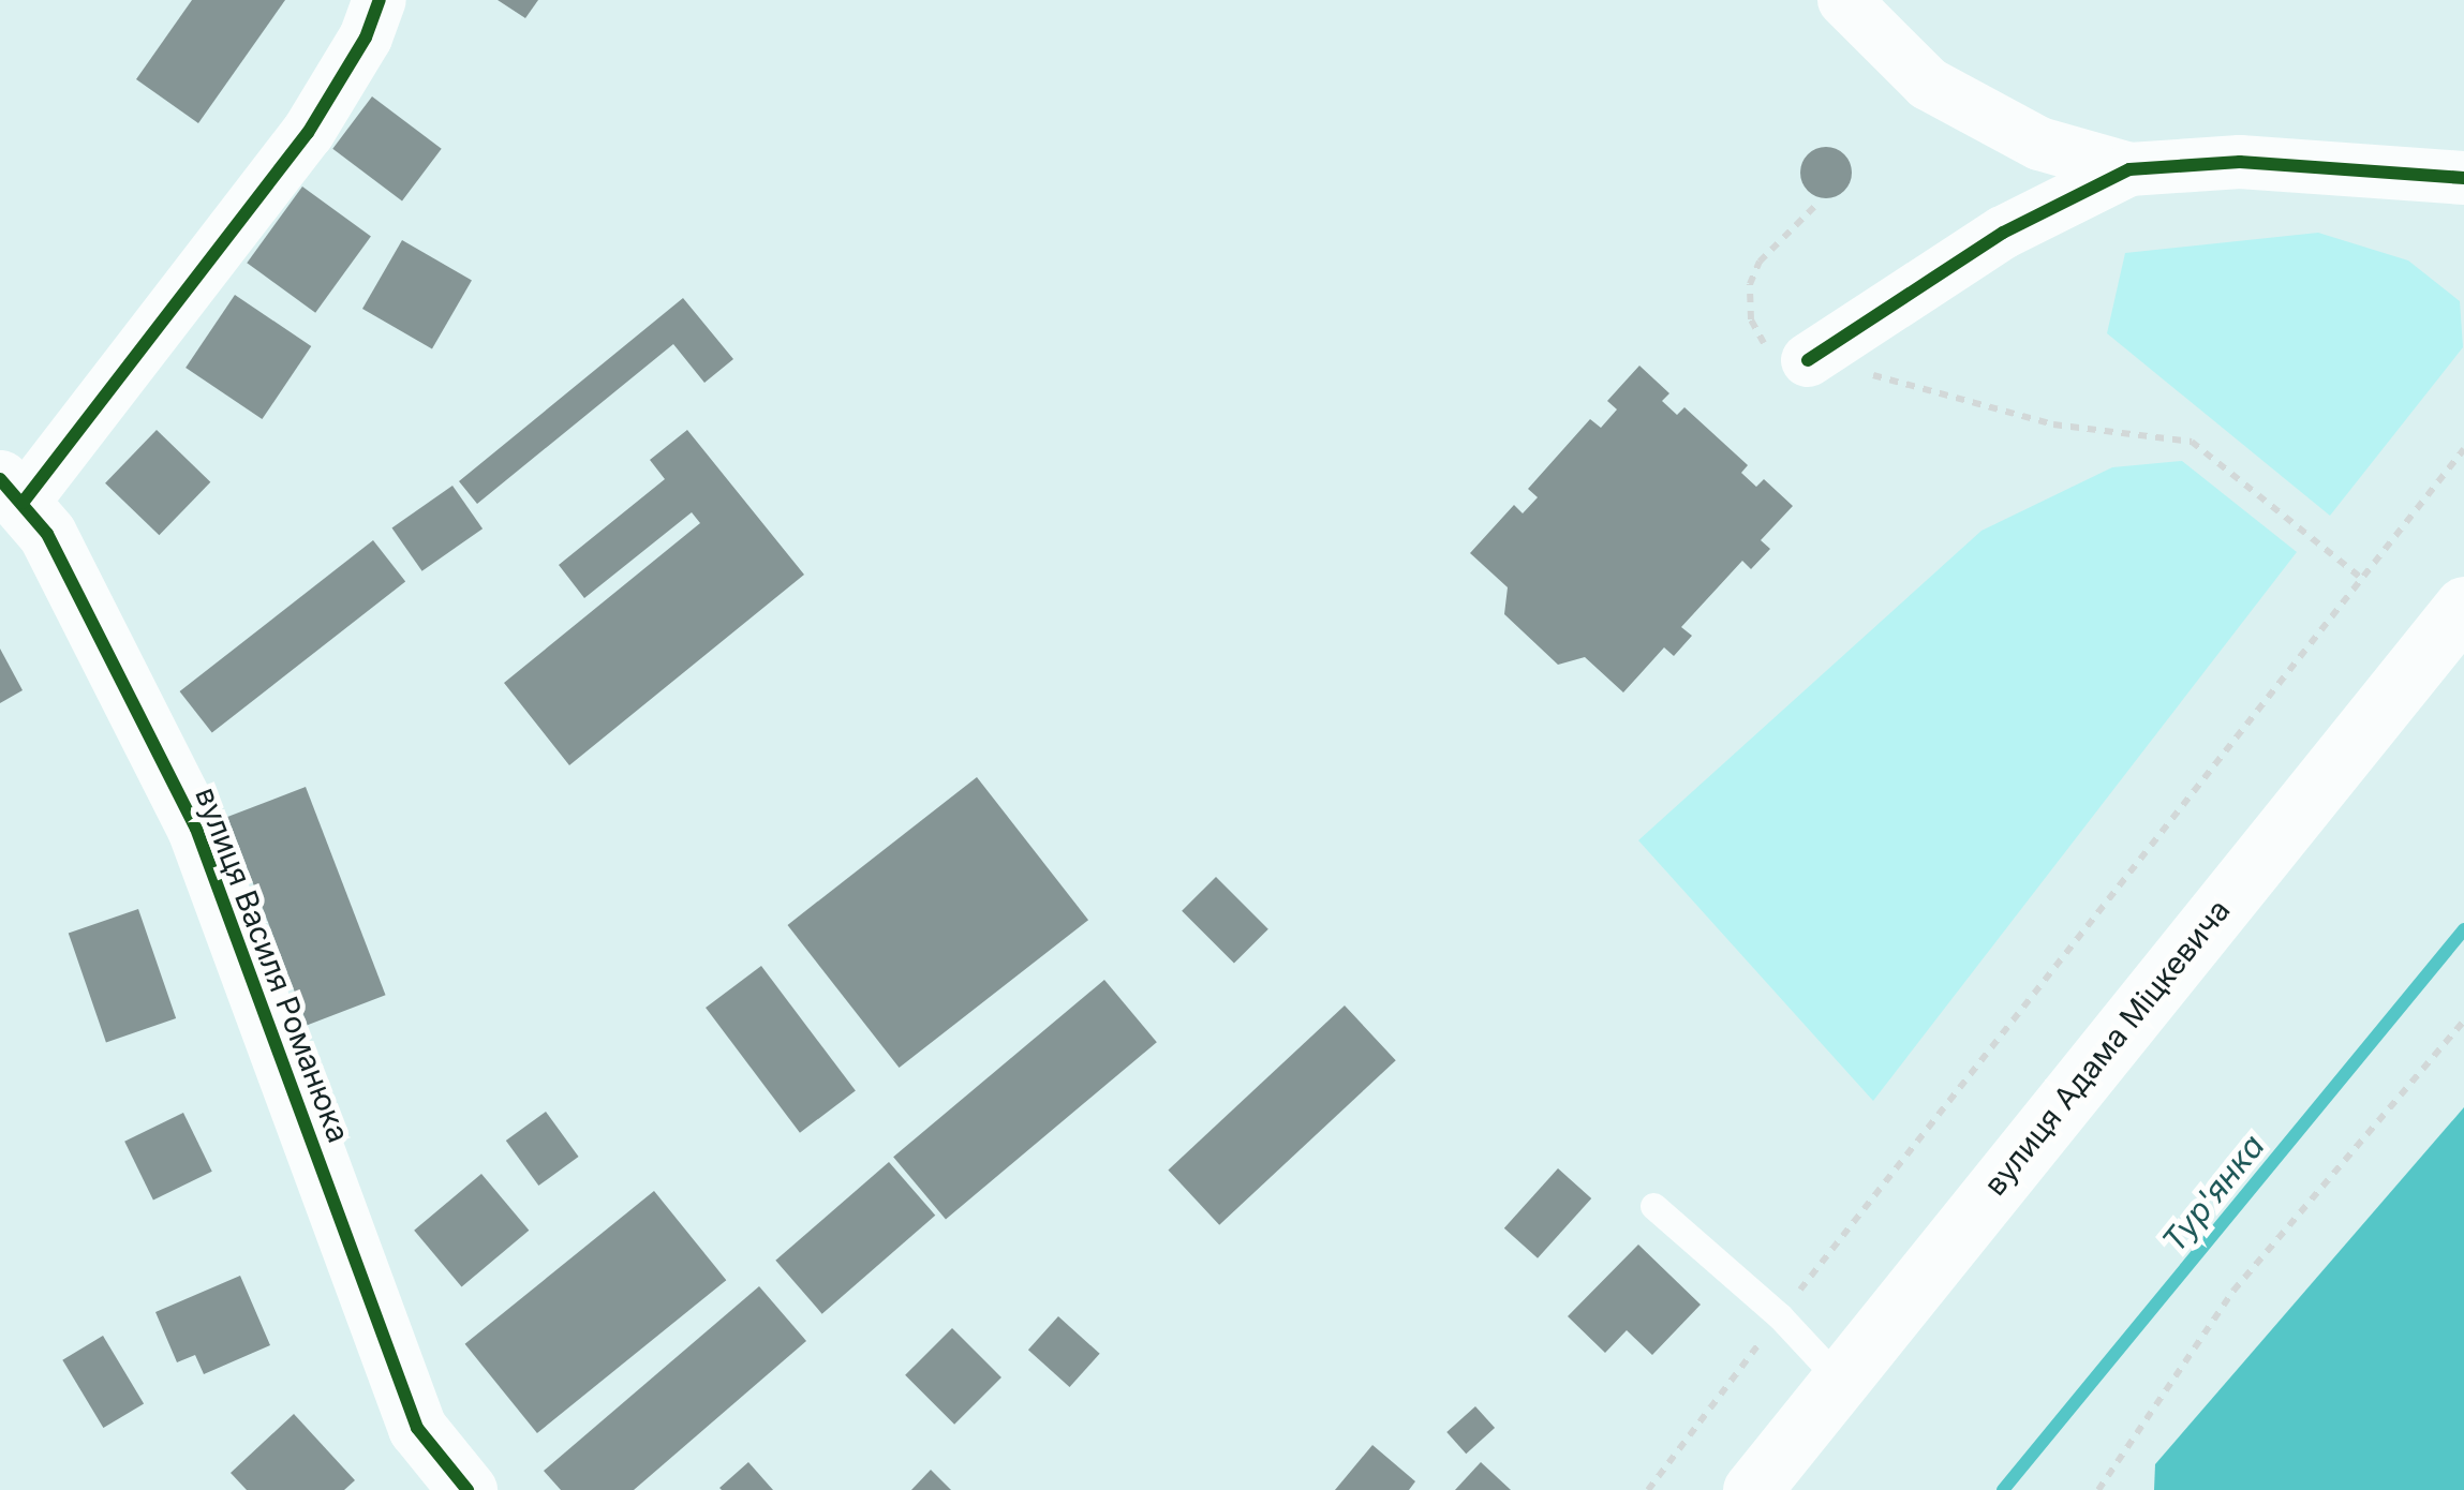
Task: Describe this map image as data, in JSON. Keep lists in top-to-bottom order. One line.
{"streets":{"main road":["вулиця Василя Романюка","вулиця Адама Міцкевича"]},"water":["Тур'янка"]}
